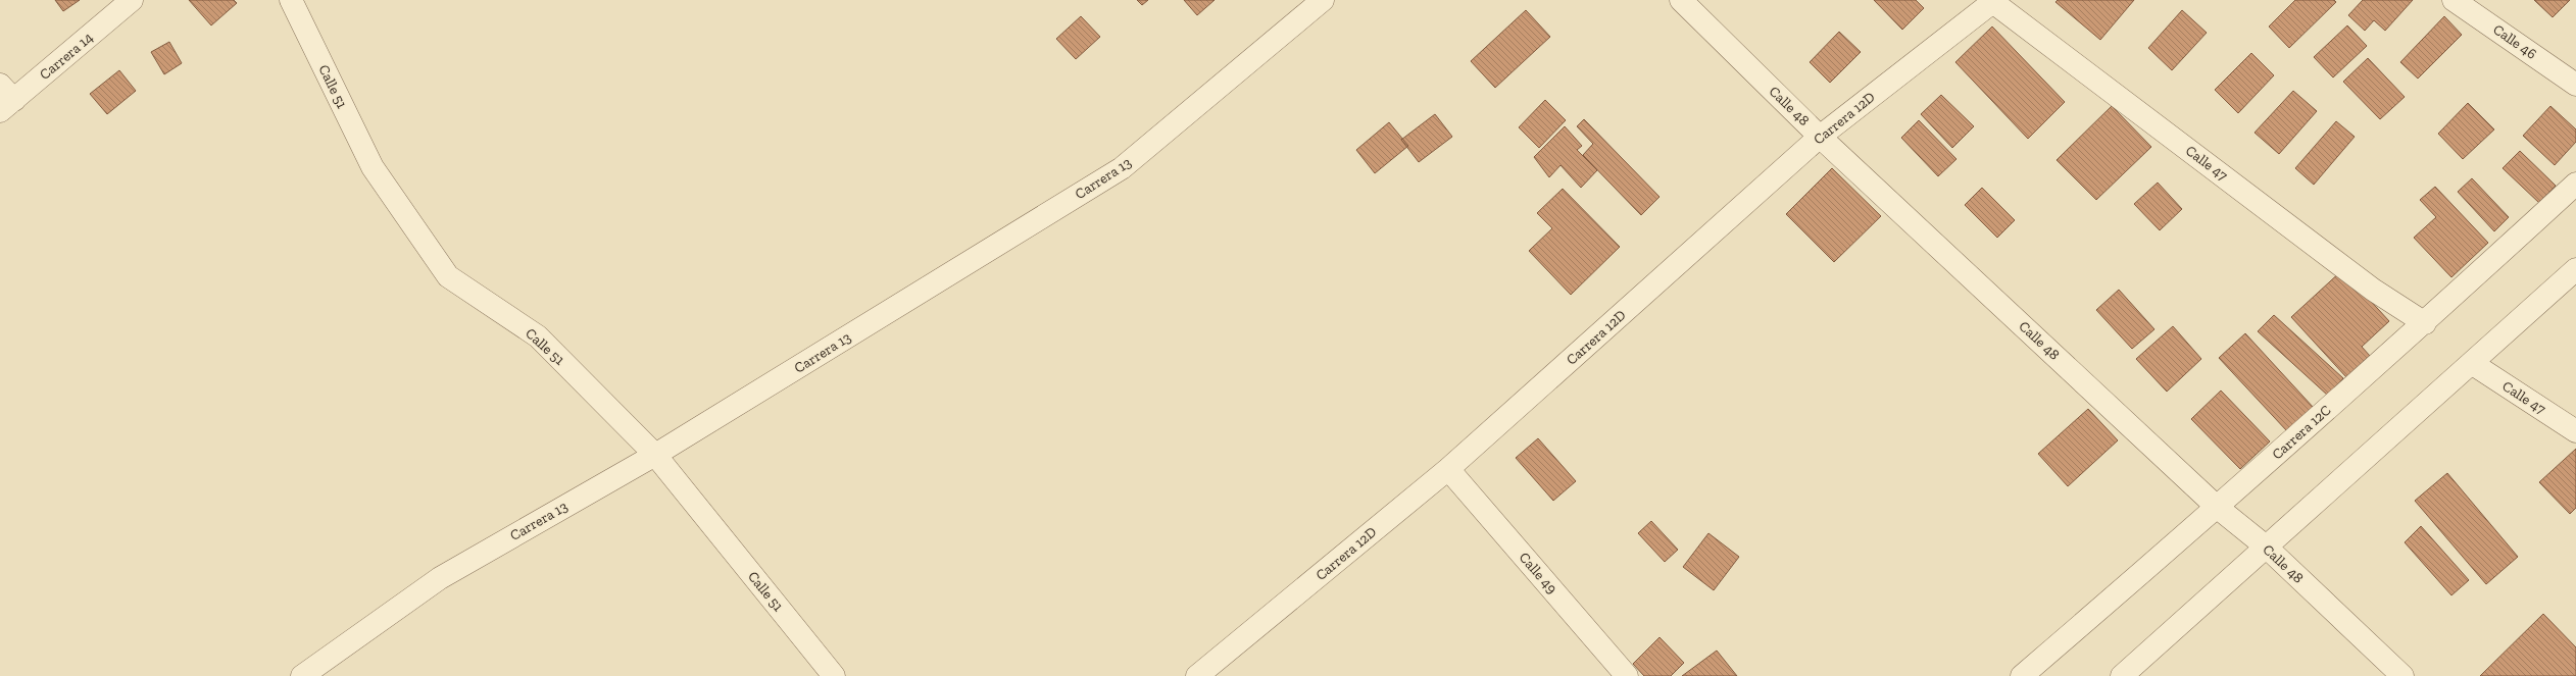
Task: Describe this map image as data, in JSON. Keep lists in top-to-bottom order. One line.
{"streets":{"street":["Calle 46","Carrera 14","Calle 51","Calle 48","Carrera 12D","Calle 47","Carrera 13","Carrera 12C","Calle 49"]},"crossings":[["Calle 51","Carrera 13"],["Calle 48","Carrera 12D"],["Calle 48","Carrera 12C"],["Carrera 12D","Calle 47"],["Carrera 12D","Calle 49"],["Calle 47","Carrera 12C"]]}
